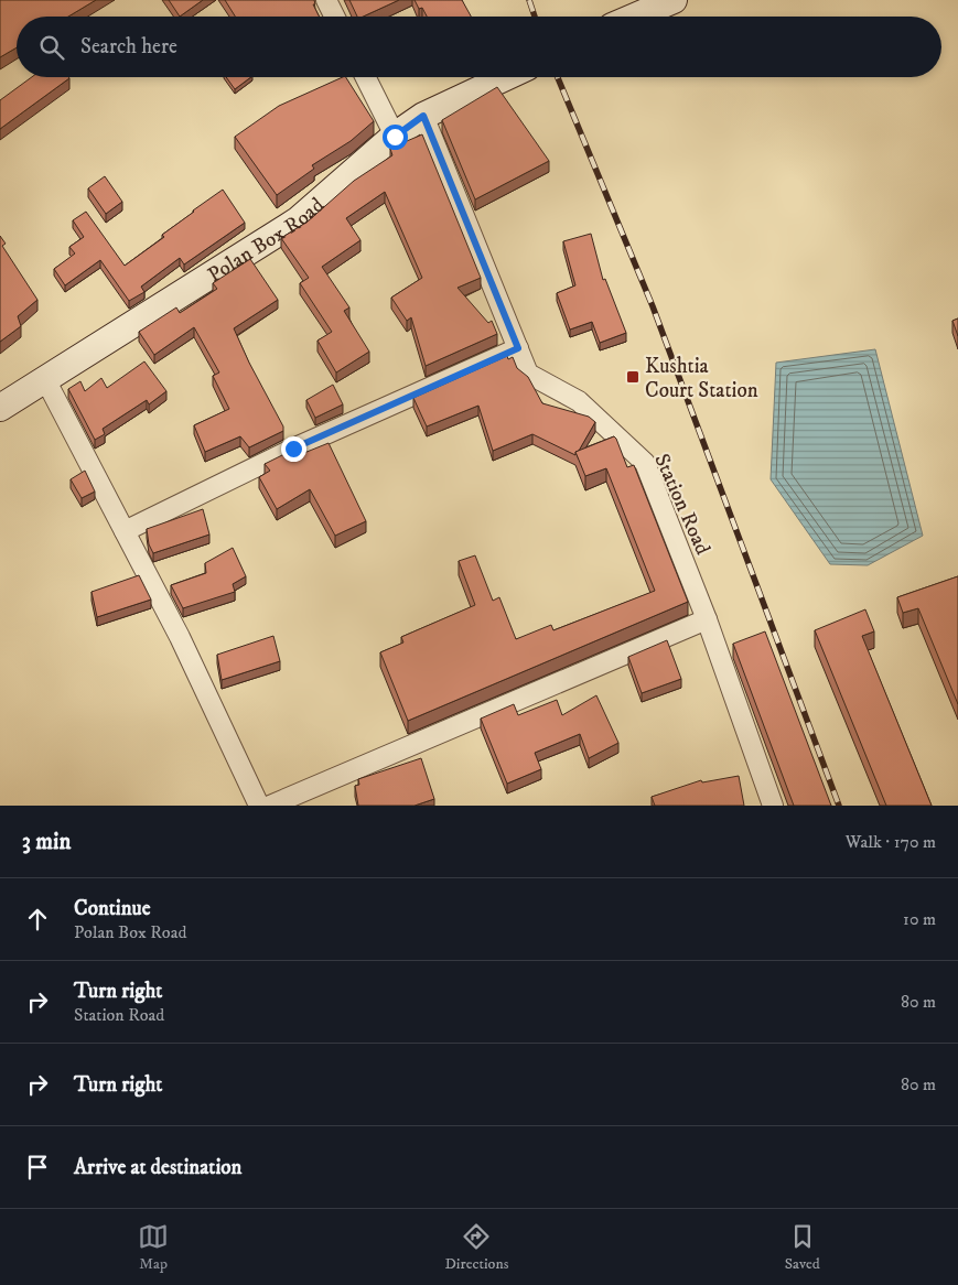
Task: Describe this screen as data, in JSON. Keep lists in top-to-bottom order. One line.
{"streets":{"main road":["Polan Box Road"],"street":["Station Road"]},"crossings":[["Polan Box Road","Station Road"]],"places":{"transit":["Kushtia Court Station"]},"page":{"search":"Search here","heading":["3 min","Walk · 170 m"],"list":[["Continue","Polan Box Road","10 m"],["Turn right","Station Road","80 m"],["Turn right","80 m"],"Arrive at destination"],"nav":["Map","Directions","Saved"]}}
